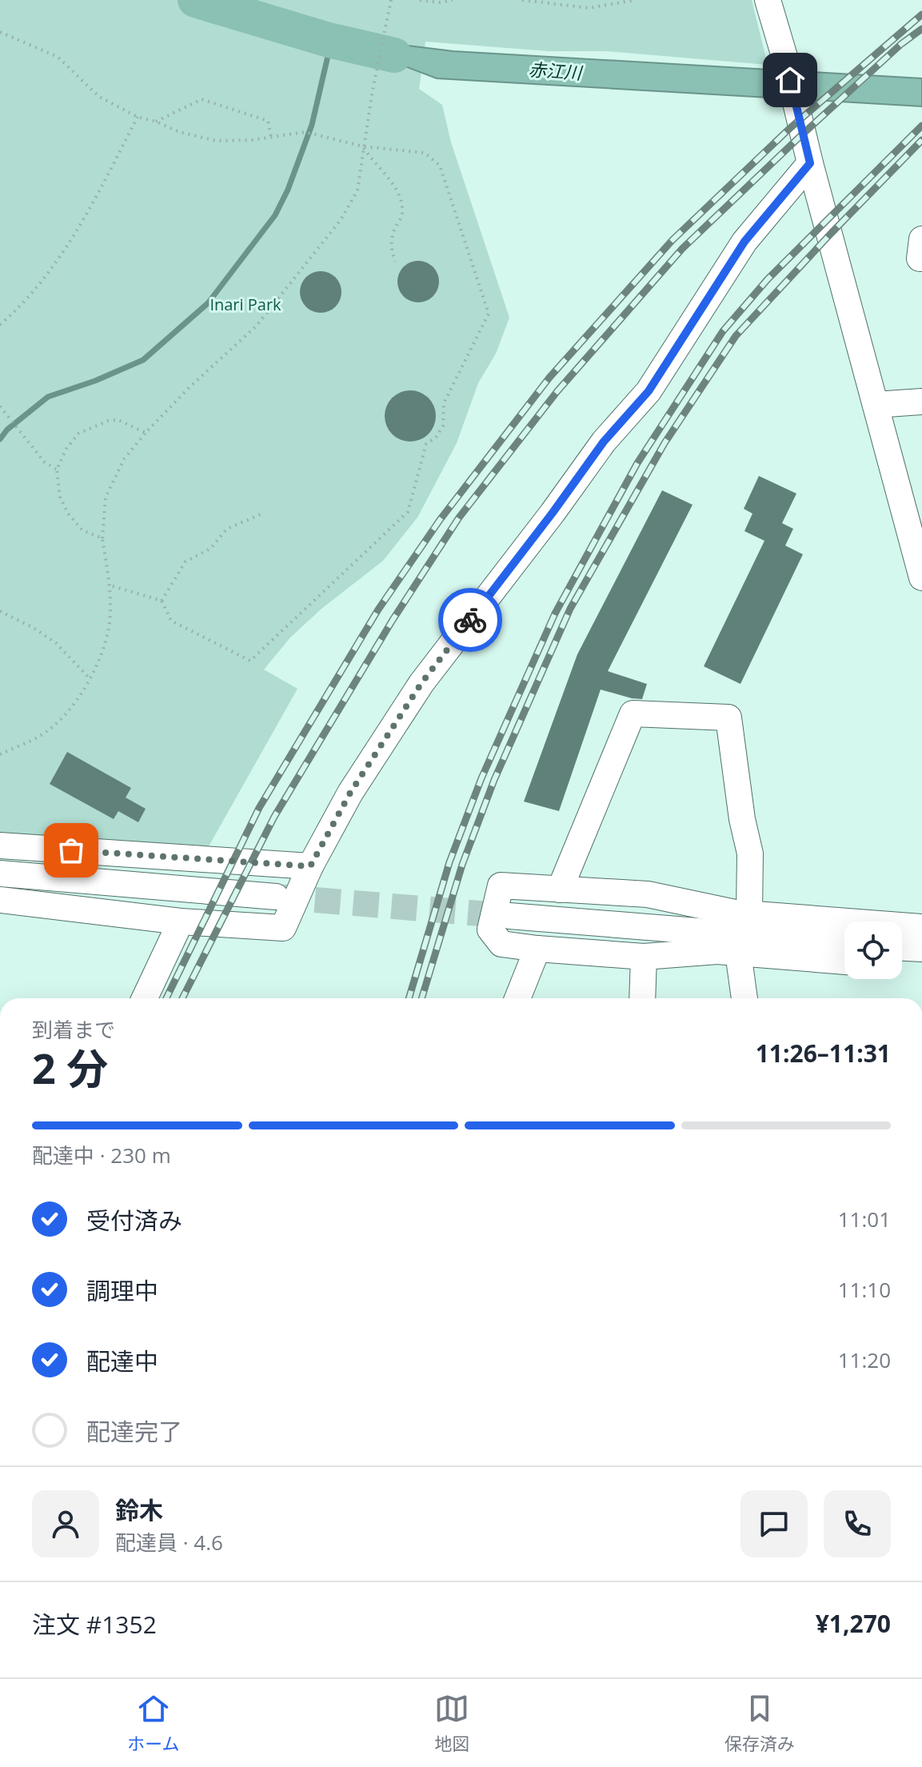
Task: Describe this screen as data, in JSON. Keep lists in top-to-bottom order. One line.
{"water":["赤江川"],"parks":["Inari Park"],"page":{"heading":["2 分","到着まで","11:26–11:31"],"panel":["鈴木","配達員 · 4.6","注文 #1352","¥1,270"],"bar":"配達中 · 230 m","list":[["受付済み","11:01"],["調理中","11:10"],["配達中","11:20"],"配達完了"],"tabs":["ホーム","地図","保存済み"]}}
